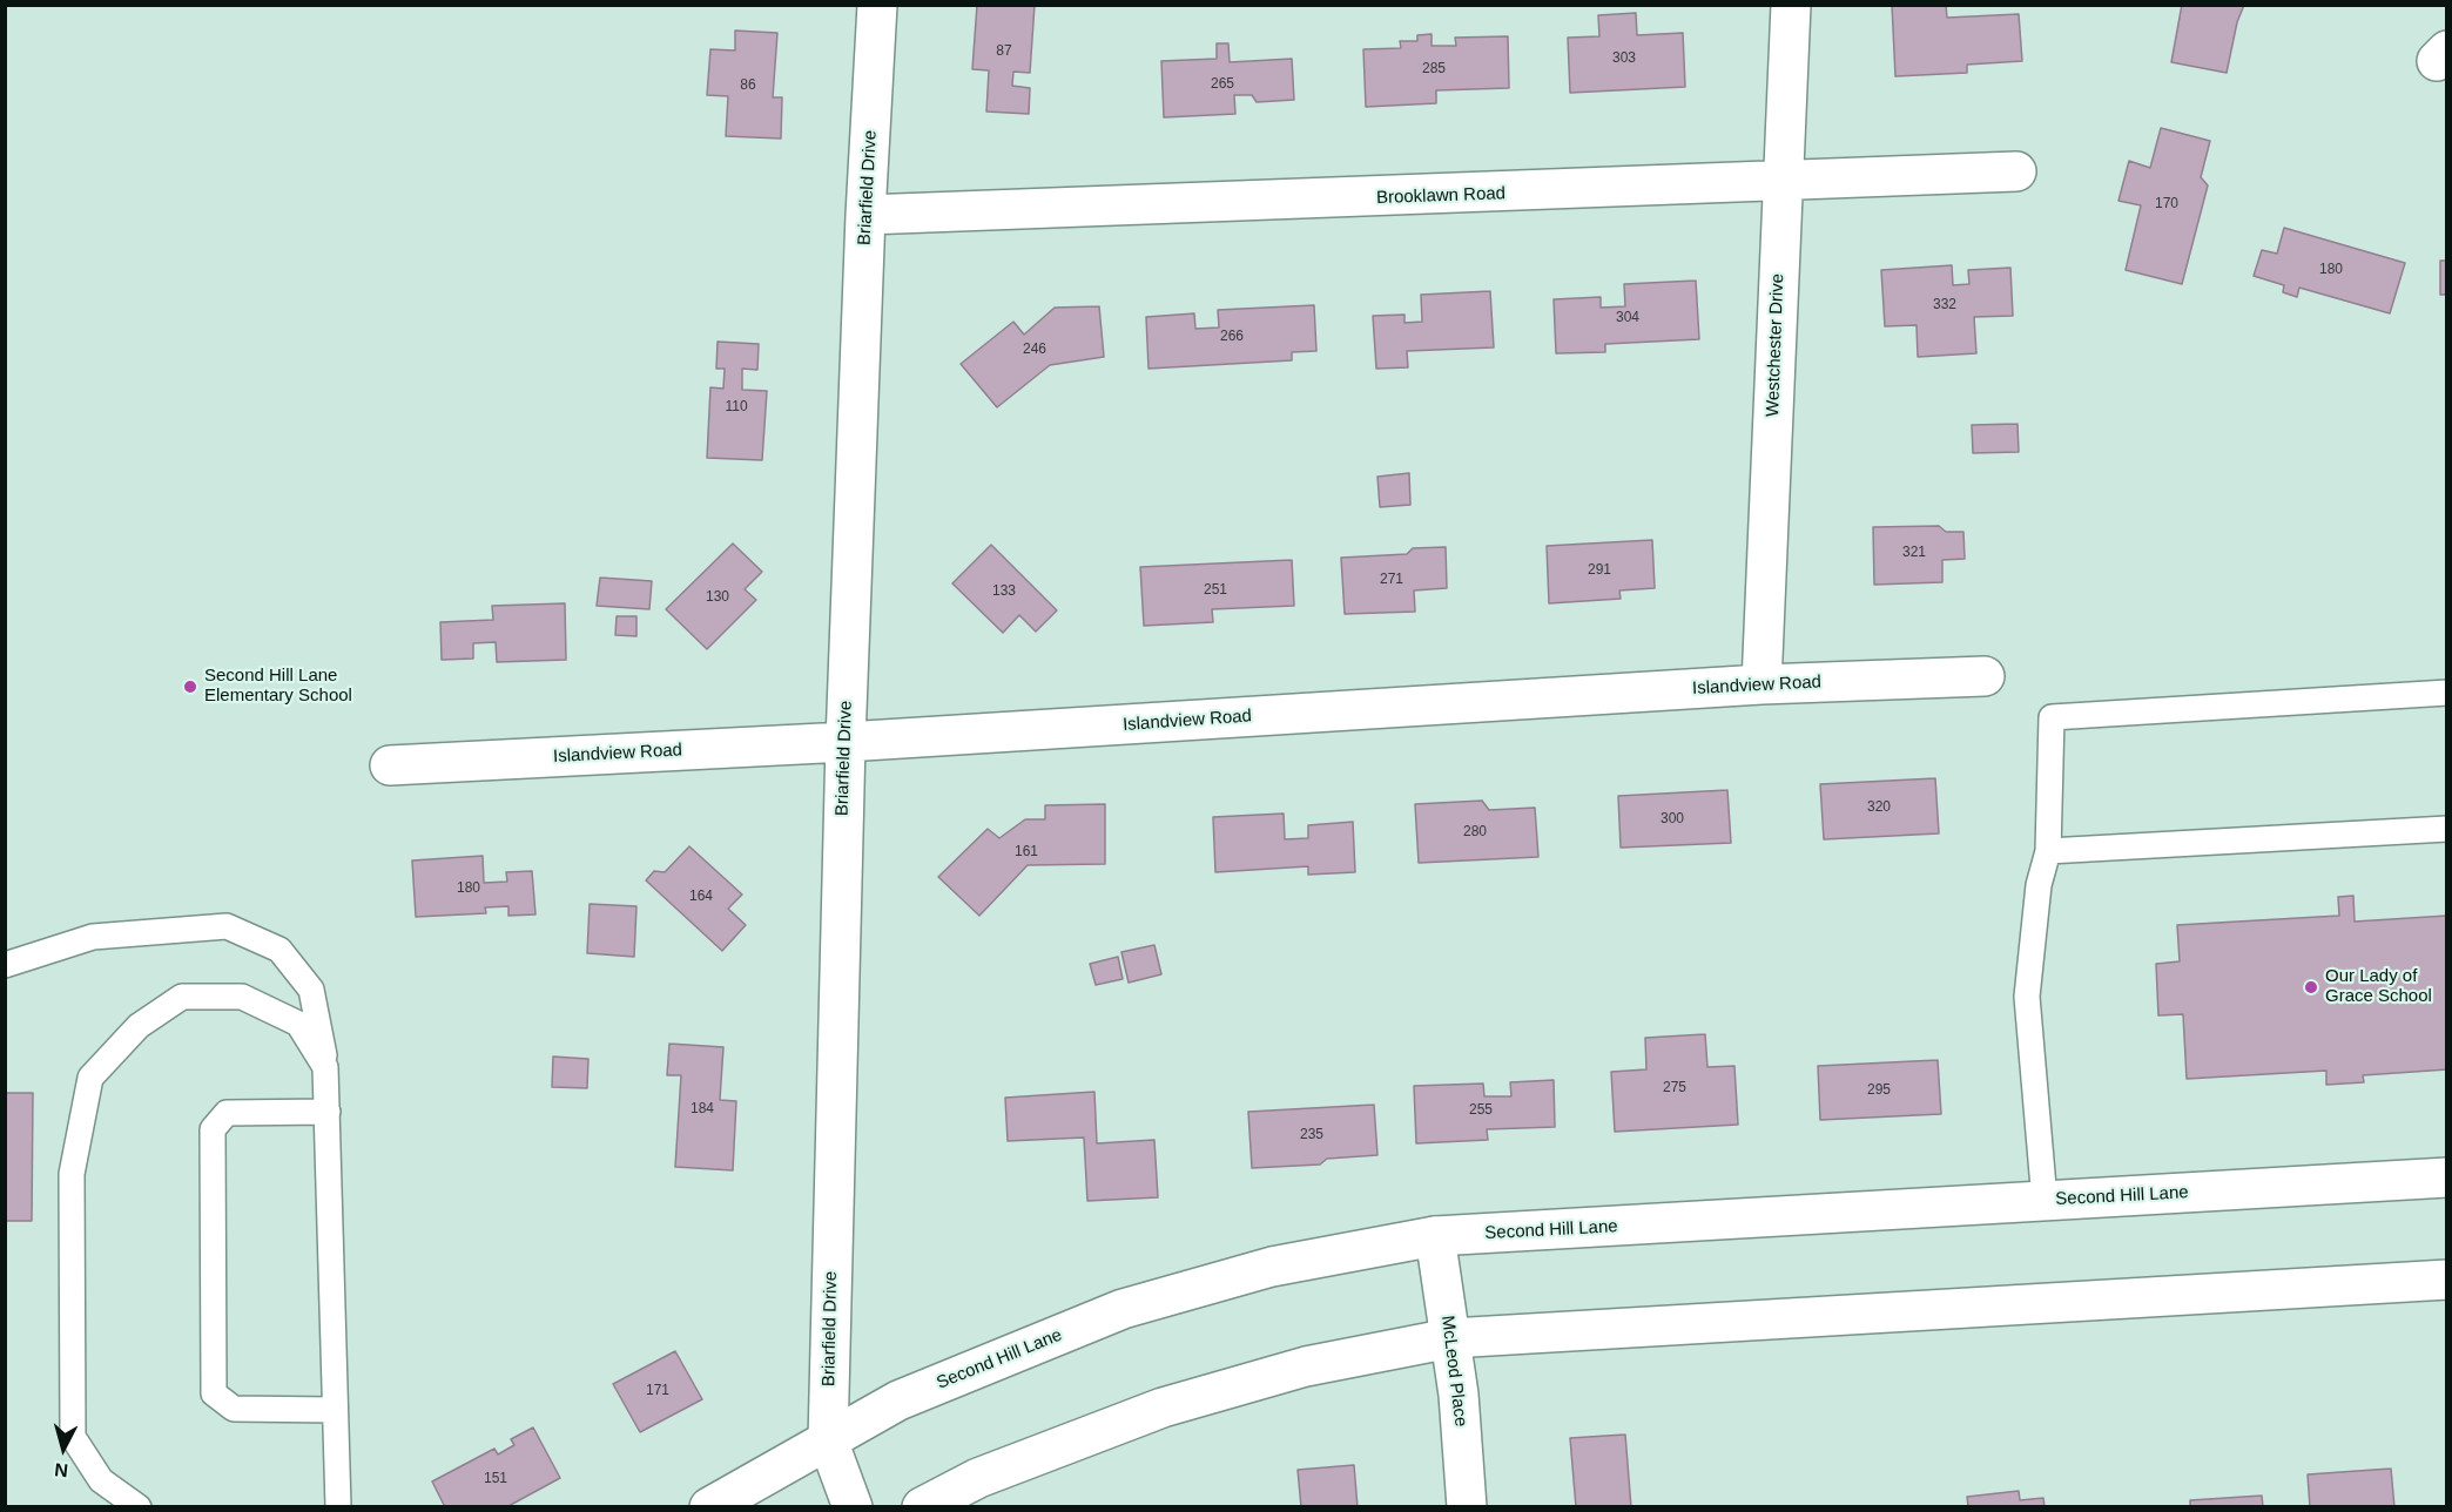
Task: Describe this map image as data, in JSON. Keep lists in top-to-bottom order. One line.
{"streets":{"street":["Briarfield Drive","Brooklawn Road","Westchester Drive","Islandview Road","Second Hill Lane","McLeod Place"]},"crossings":[["Briarfield Drive","Brooklawn Road"],["Briarfield Drive","Islandview Road"],["Briarfield Drive","Second Hill Lane"],["Brooklawn Road","Westchester Drive"],["Westchester Drive","Islandview Road"],["Second Hill Lane","McLeod Place"]],"places":["Second Hill Lane Elementary School","Our Lady of Grace School"],"house_numbers":["87","303","285","265","86","170","180","332","304","266","246","110","321","291","271","251","133","130","320","300","280","161","180","164","275","295","184","255","235","171","151"],"north":"bottom"}
